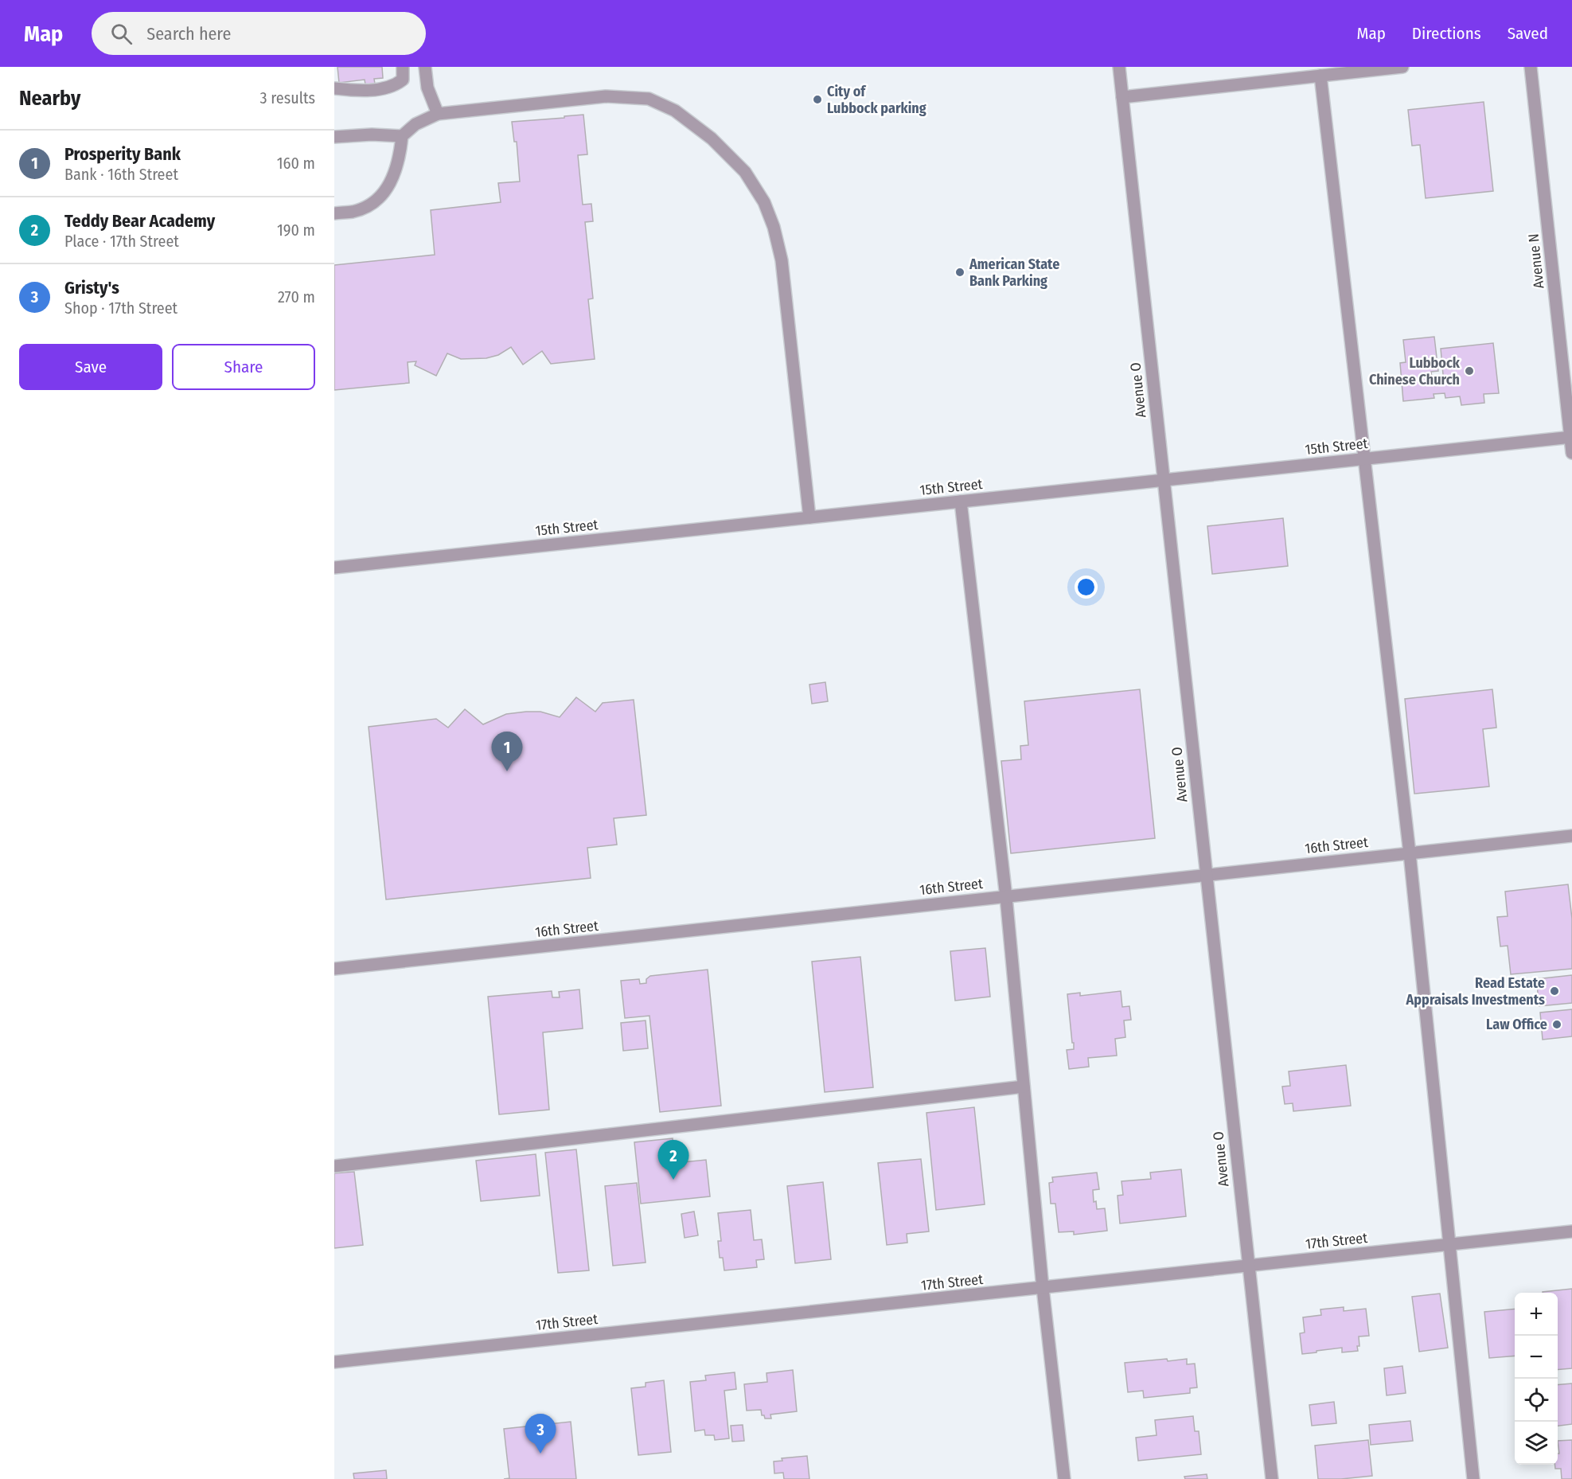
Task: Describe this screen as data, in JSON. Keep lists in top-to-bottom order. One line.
{"streets":{"street":["Avenue N","Avenue O","15th Street","16th Street","17th Street"]},"crossings":[["Avenue N","15th Street"],["Avenue O","15th Street"],["Avenue O","16th Street"],["Avenue O","17th Street"]],"places":["City of Lubbock parking","American State Bank Parking","Lubbock Chinese Church","Read Estate Appraisals Investments","Law Office"],"page":{"header":"Map","search":"Search here","nav":["Map","Directions","Saved"],"heading":["Nearby","3 results"],"list":[{"mark":"1","name":"Prosperity Bank","note":"Bank · 16th Street","value":"160 m"},{"mark":"2","name":"Teddy Bear Academy","note":"Place · 17th Street","value":"190 m"},{"mark":"3","name":"Gristy's","note":"Shop · 17th Street","value":"270 m"}],"buttons":["Save","Share"],"pins":["1","2","3"],"map_buttons":["+","−"]}}
